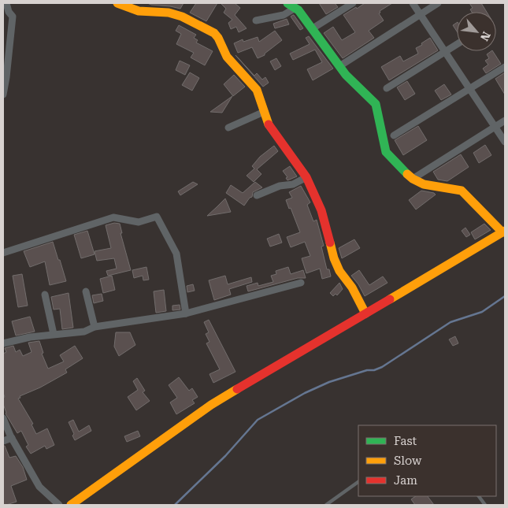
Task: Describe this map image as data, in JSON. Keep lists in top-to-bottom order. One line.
{"legend":["Fast","Slow","Jam"],"north":"bottom right"}
